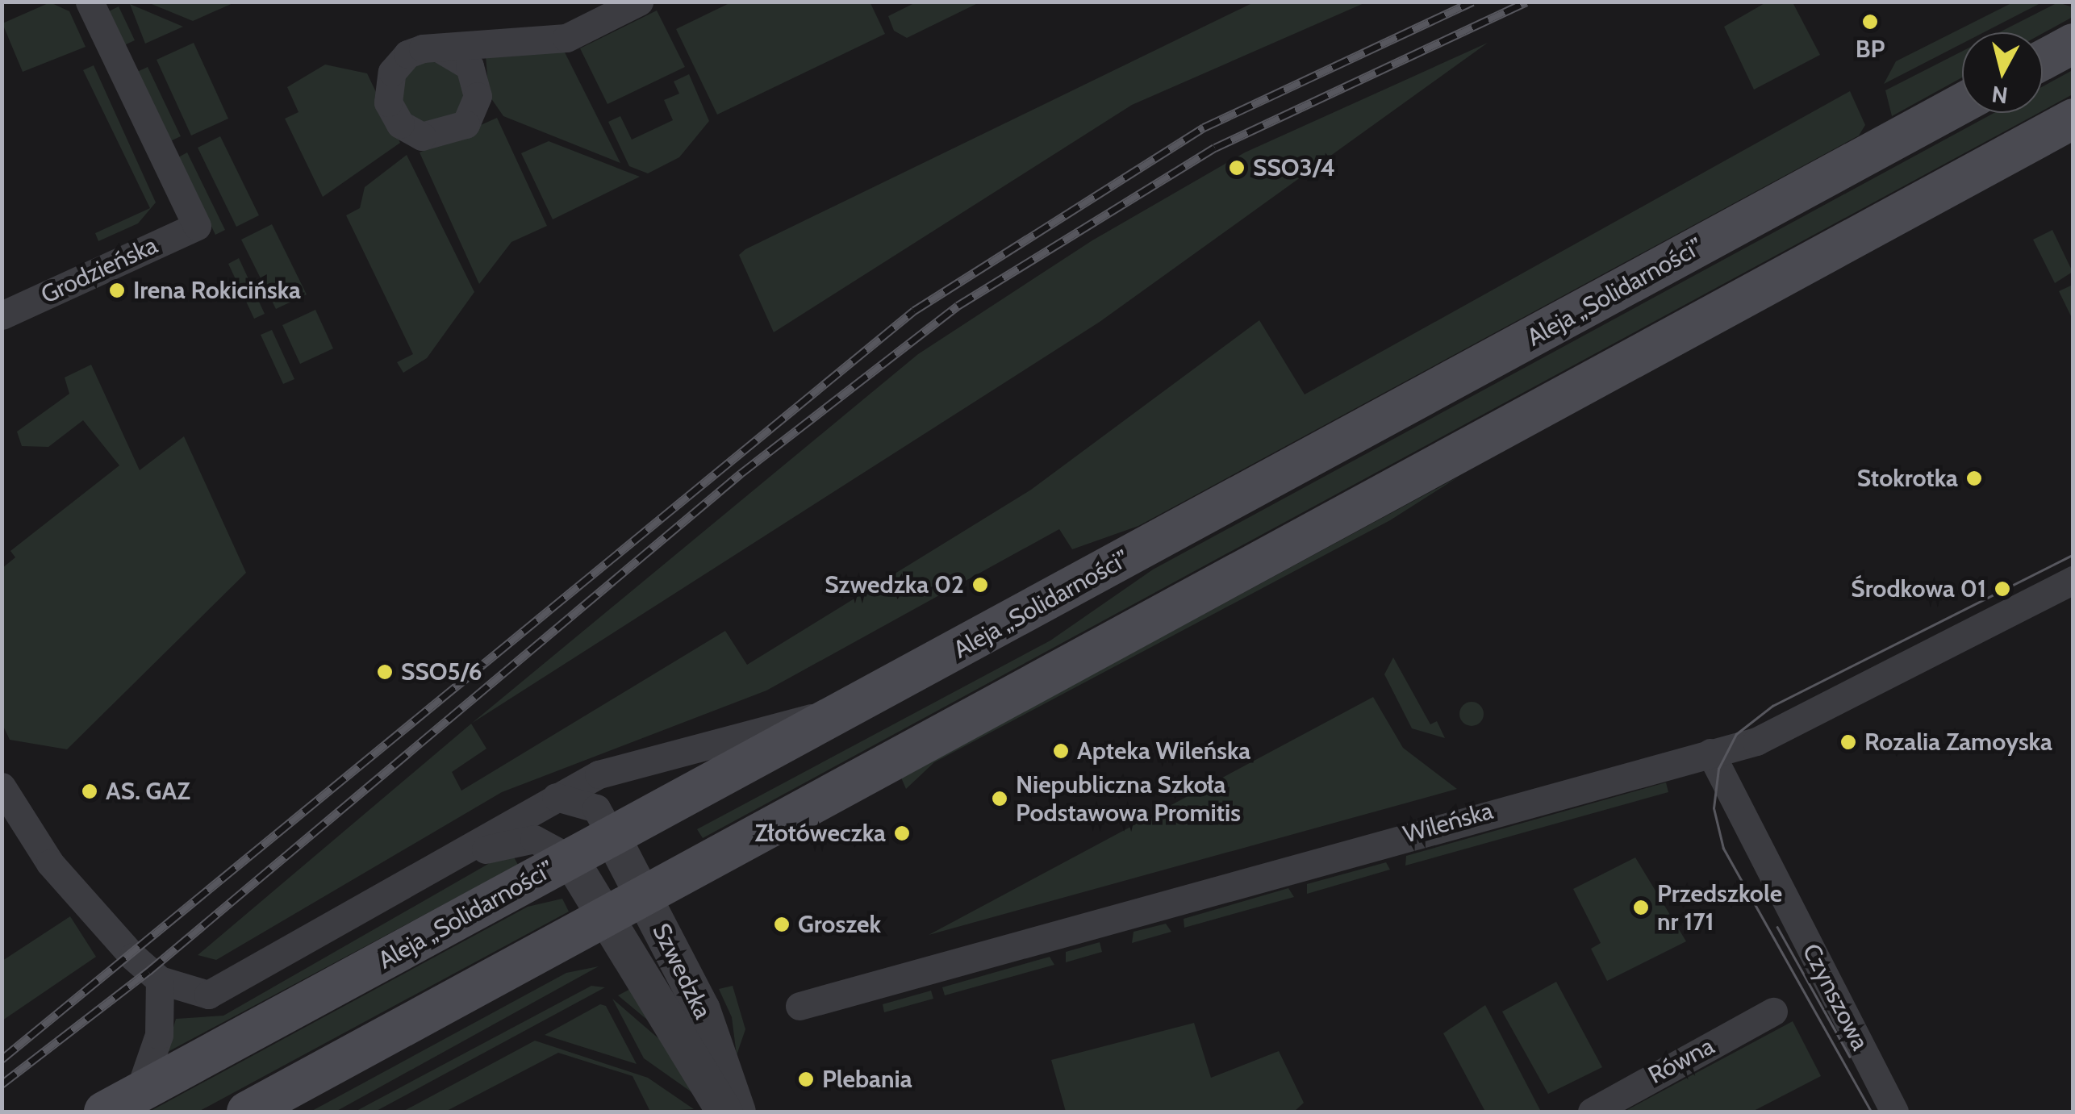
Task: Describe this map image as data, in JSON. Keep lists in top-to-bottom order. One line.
{"streets":{"main road":["Aleja „Solidarności”"],"street":["Grodzieńska","Wileńska","Szwedzka","Czynszowa","Równa"]},"crossings":[["Aleja „Solidarności”","Szwedzka"],["Wileńska","Czynszowa"]],"places":["BP","SSO3/4","Irena Rokicińska","Stokrotka","Szwedzka 02","Środkowa 01","SSO5/6","Rozalia Zamoyska","Apteka Wileńska","AS. GAZ","Niepubliczna Szkoła Podstawowa Promitis","Złotóweczka","Przedszkole nr 171","Groszek","Plebania"],"north":"bottom"}
